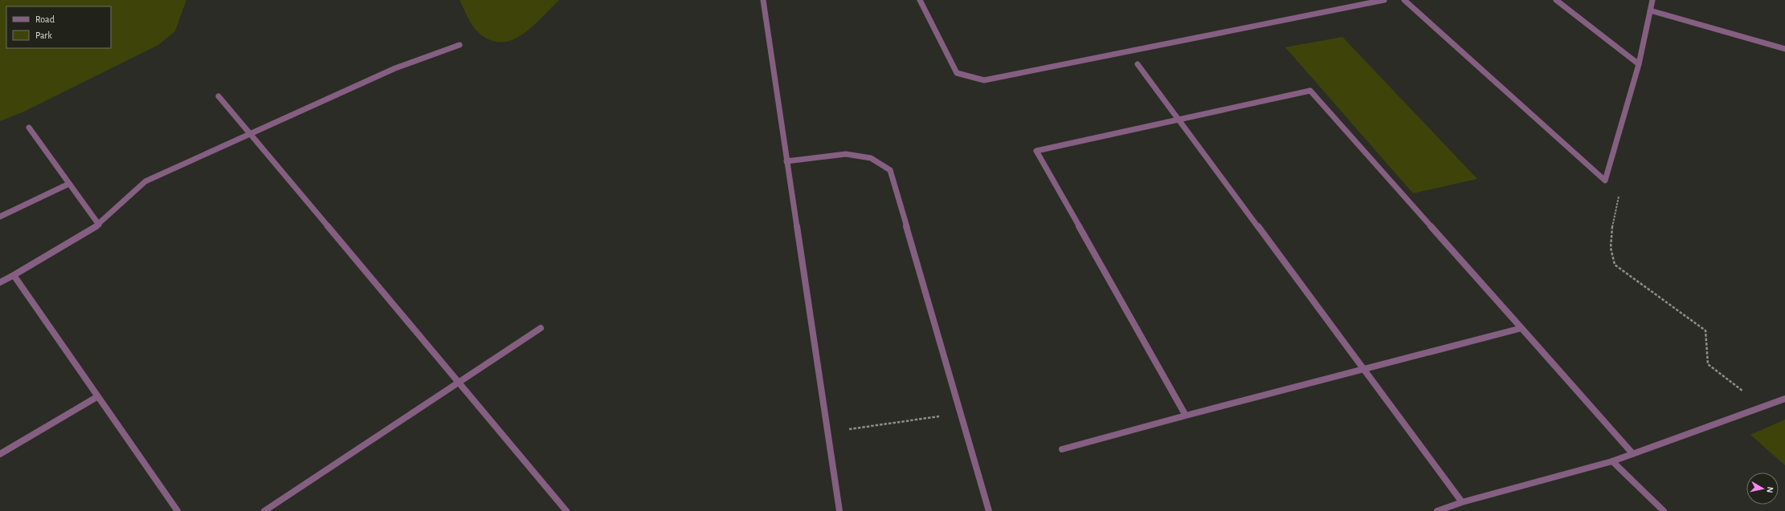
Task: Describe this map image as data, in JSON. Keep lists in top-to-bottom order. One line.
{"legend":["Road","Park"],"north":"right"}
